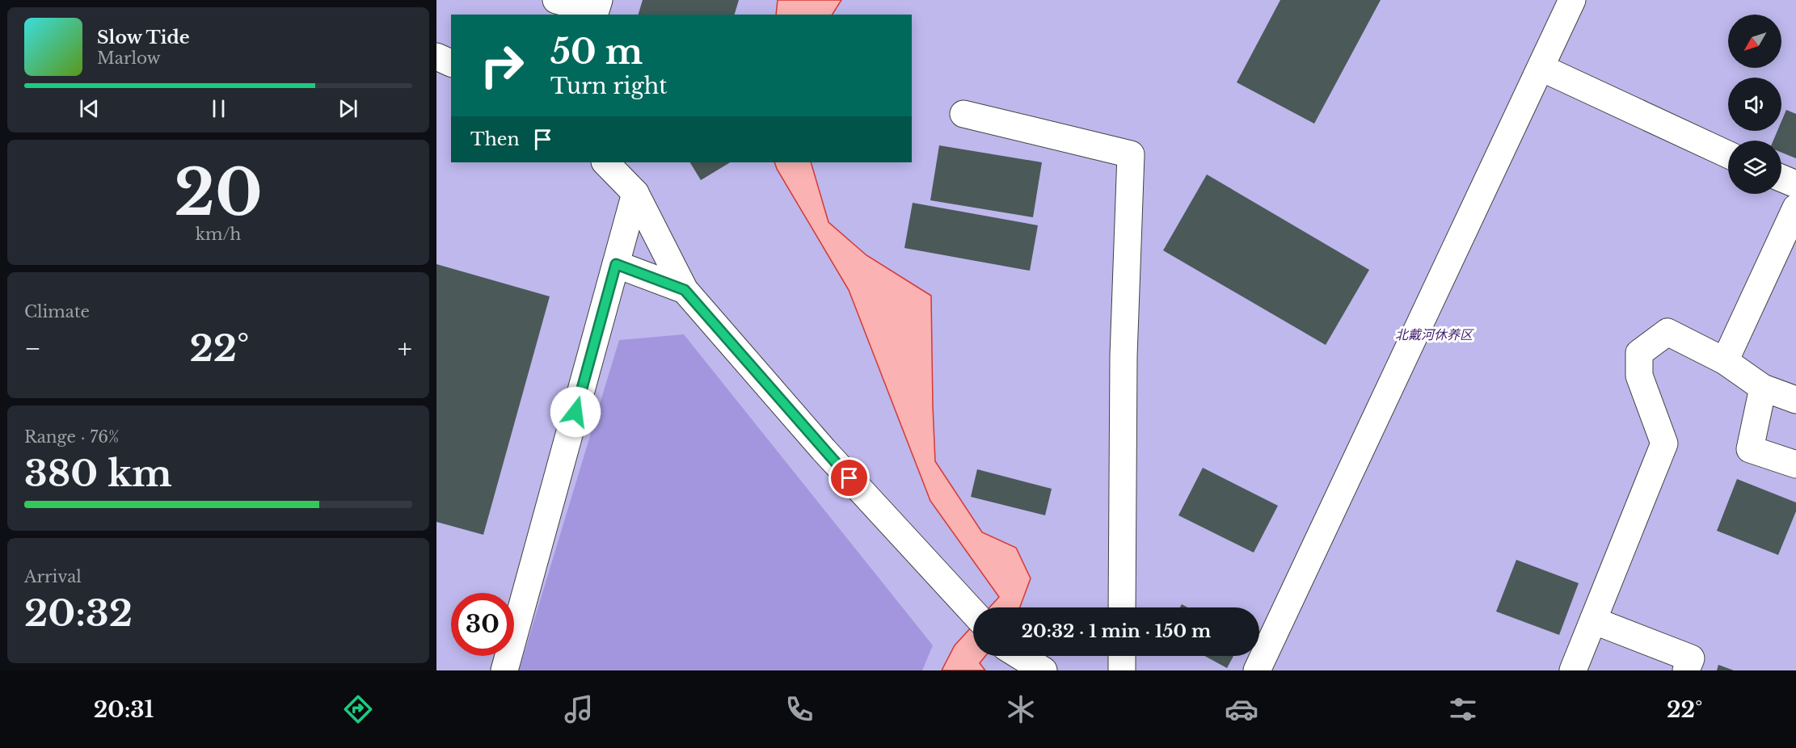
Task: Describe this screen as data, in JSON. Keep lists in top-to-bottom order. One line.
{"parks":["北戴河休养区"],"north":"bottom left","page":{"turn":["50 m","Turn right"],"song":["Slow Tide","Marlow"],"then":"Then","tile":[["20","km/h"],"Climate",["Range · 76%","380 km"],["Arrival","20:32"]],"heat":["−","22°","+"],"limit":"30","trip":"20:32 · 1 min · 150 m","tabs":["20:31","22°"]}}
